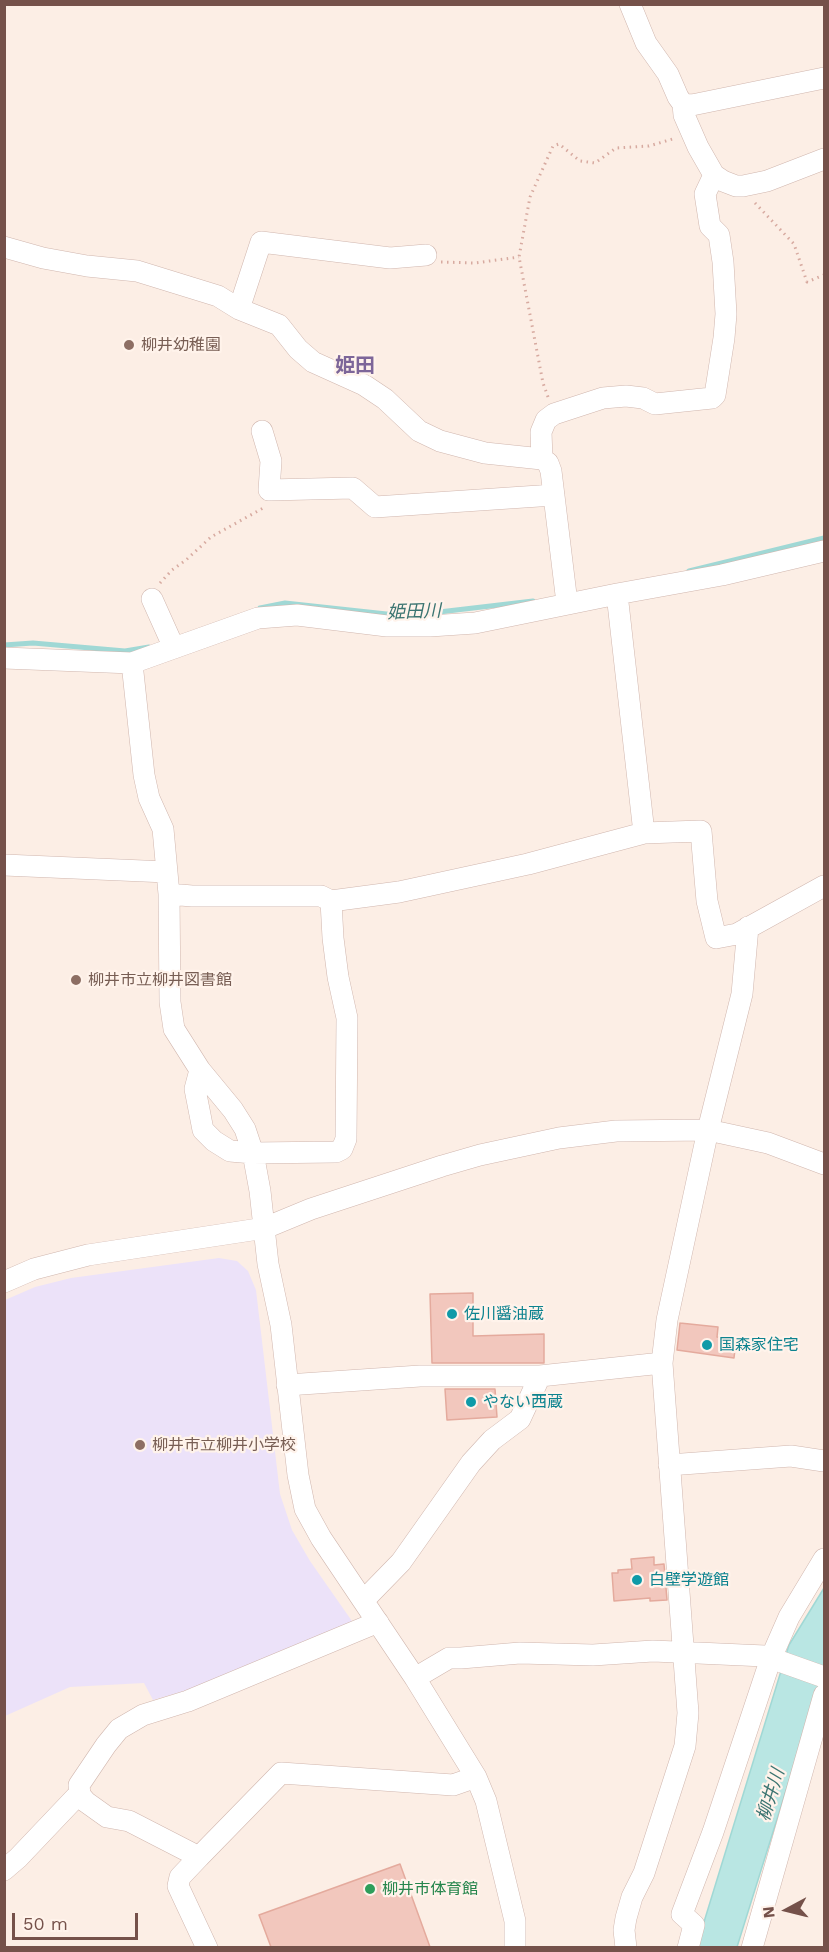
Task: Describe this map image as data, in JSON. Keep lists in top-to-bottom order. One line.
{"districts":["姫田"],"water":["姫田川","柳井川"],"places":["柳井幼稚園","柳井市立柳井図書館","佐川醤油蔵","国森家住宅","やない西蔵","柳井市立柳井小学校","白壁学遊館","柳井市体育館"],"scale_bar":"50 m","north":"left"}
